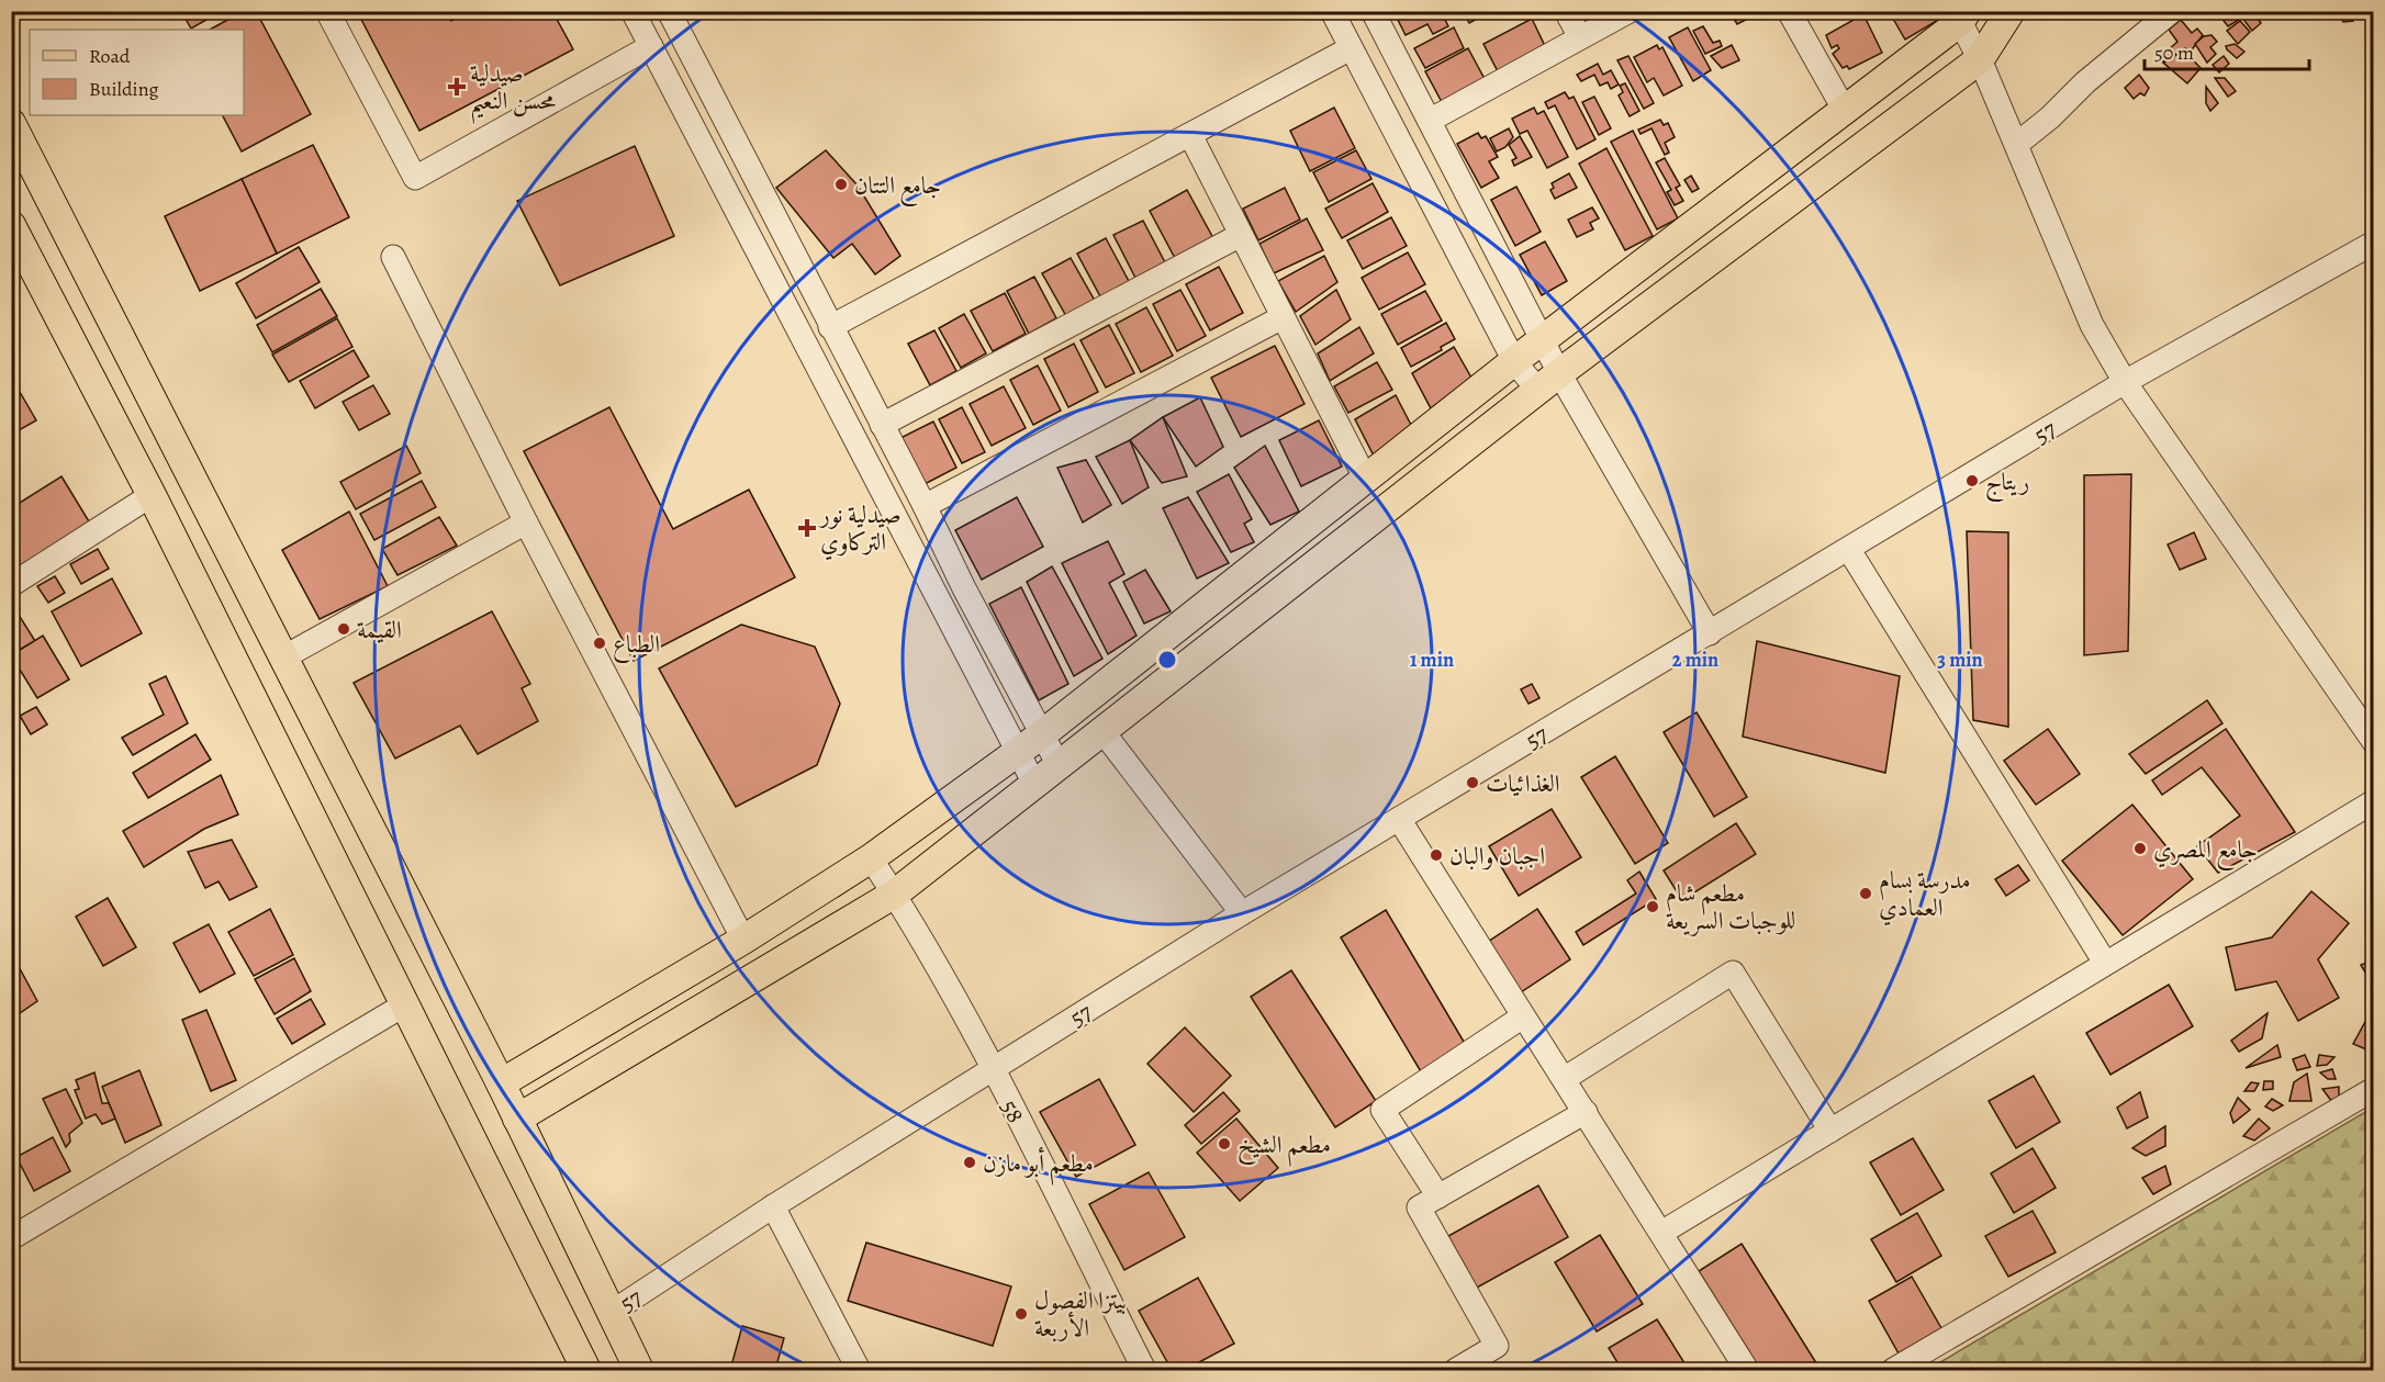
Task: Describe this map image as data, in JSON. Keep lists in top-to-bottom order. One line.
{"streets":{"street":["57","58"]},"crossings":[["57","58"]],"places":{"health":["صيدلية محسن النعيم","صيدلية نور التركاوي"],"other":["جامع التتان","ريتاج","القيمة","الطباع","الغذائيات","جامع المصري","اجبان والبان","مدرسة بسام العمادي","مطعم شام للوجبات السريعة","مطعم الشيخ","مطعم أبو مازن","بيتزا الفصول الأربعة"]},"legend":["Road","Building"],"scale_bar":"50 m","rings":["1 min","2 min","3 min"]}
